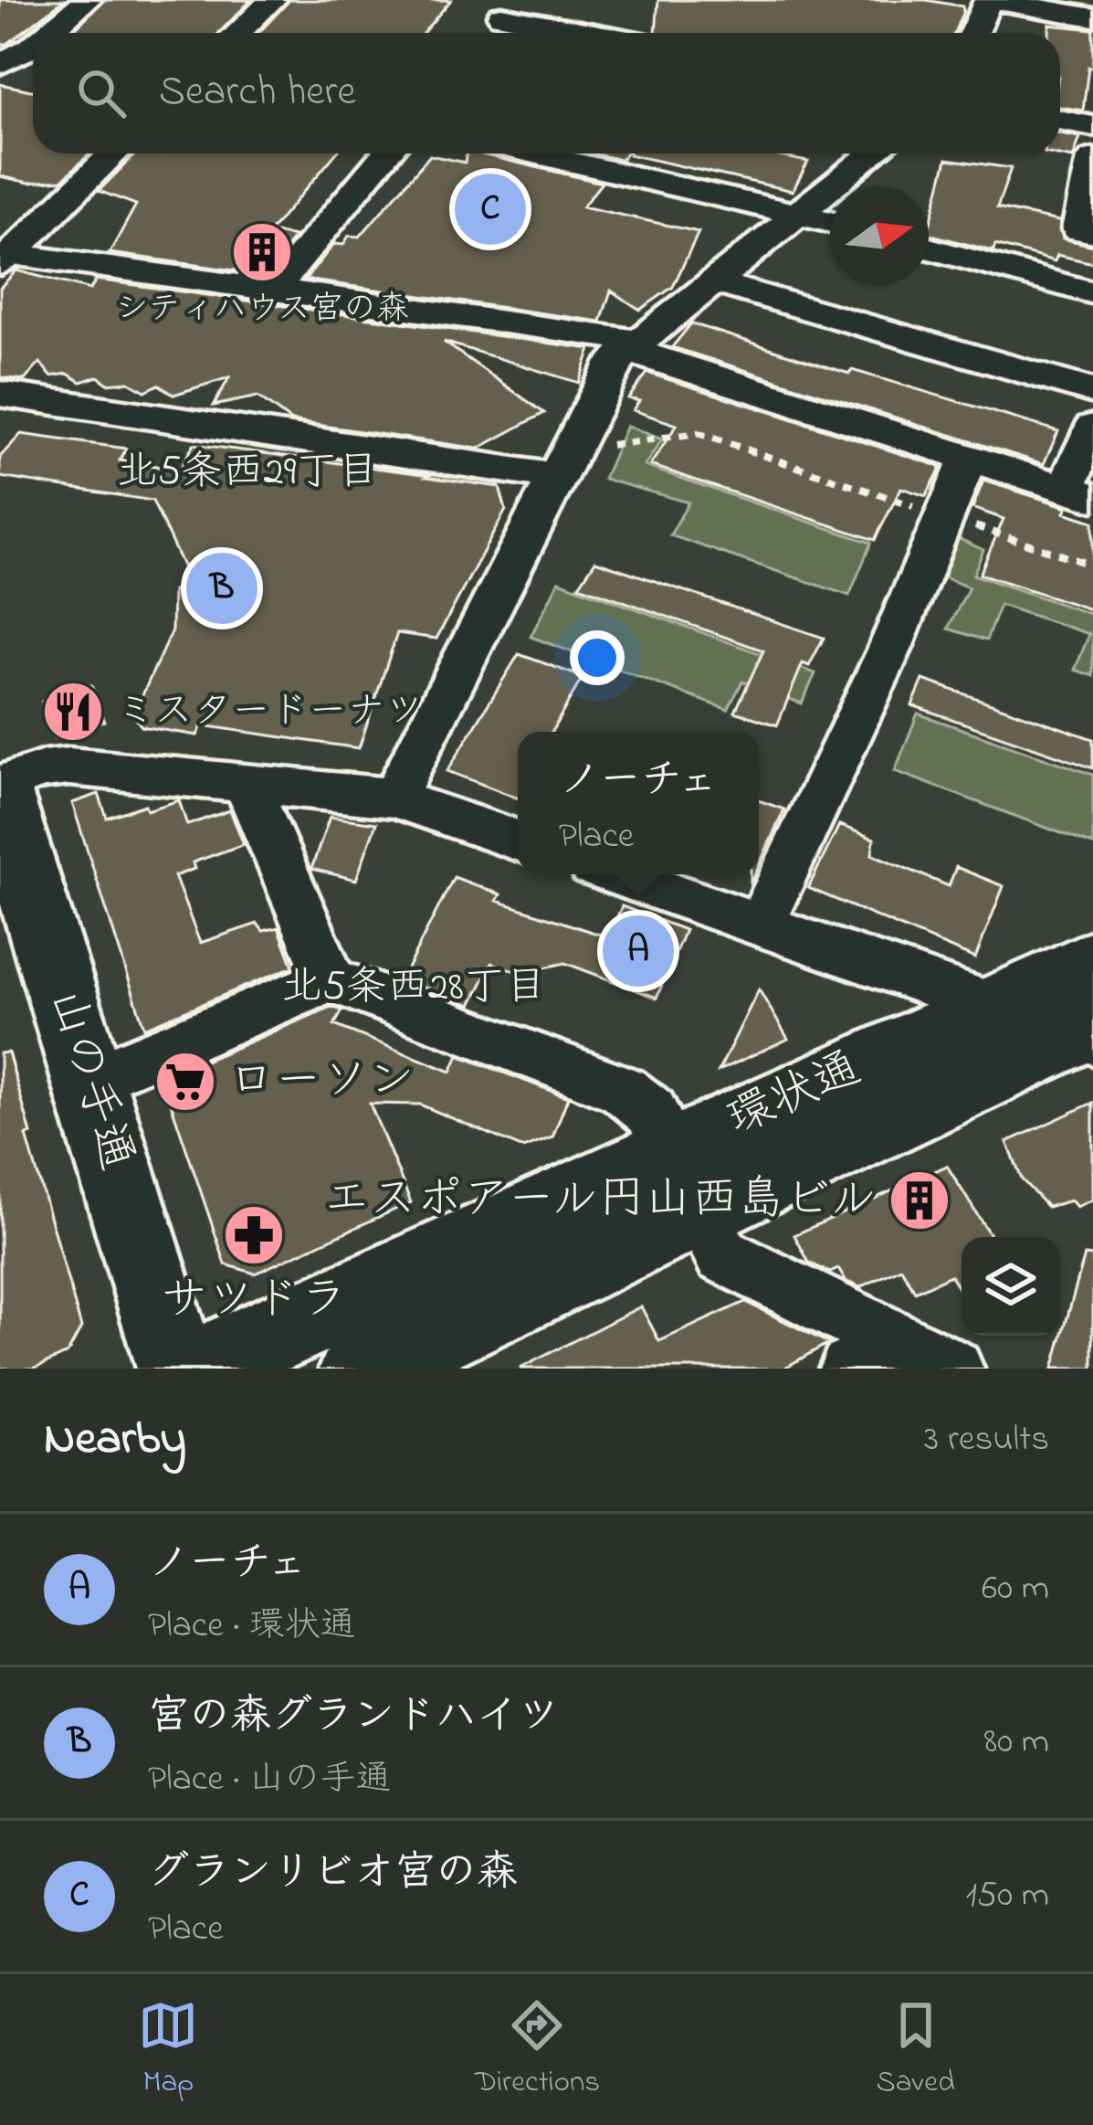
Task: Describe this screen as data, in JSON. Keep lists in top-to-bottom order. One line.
{"streets":{"street":["山の手通","環状通"]},"districts":["北5条西29丁目","北5条西28丁目"],"places":{"building":["シティハウス宮の森","エスポアール円山西島ビル"],"restaurant":["ミスタードーナツ"],"supermarket":["ローソン"],"pharmacy":["サツドラ"]},"north":"right","page":{"search":"Search here","pins":["C","B","A"],"popup":["ノーチェ","Place"],"heading":["Nearby","3 results"],"list":[{"mark":"A","name":"ノーチェ","note":"Place · 環状通","value":"60 m"},{"mark":"B","name":"宮の森グランドハイツ","note":"Place · 山の手通","value":"80 m"},{"mark":"C","name":"グランリビオ宮の森","note":"Place","value":"150 m"}],"nav":["Map","Directions","Saved"]}}
